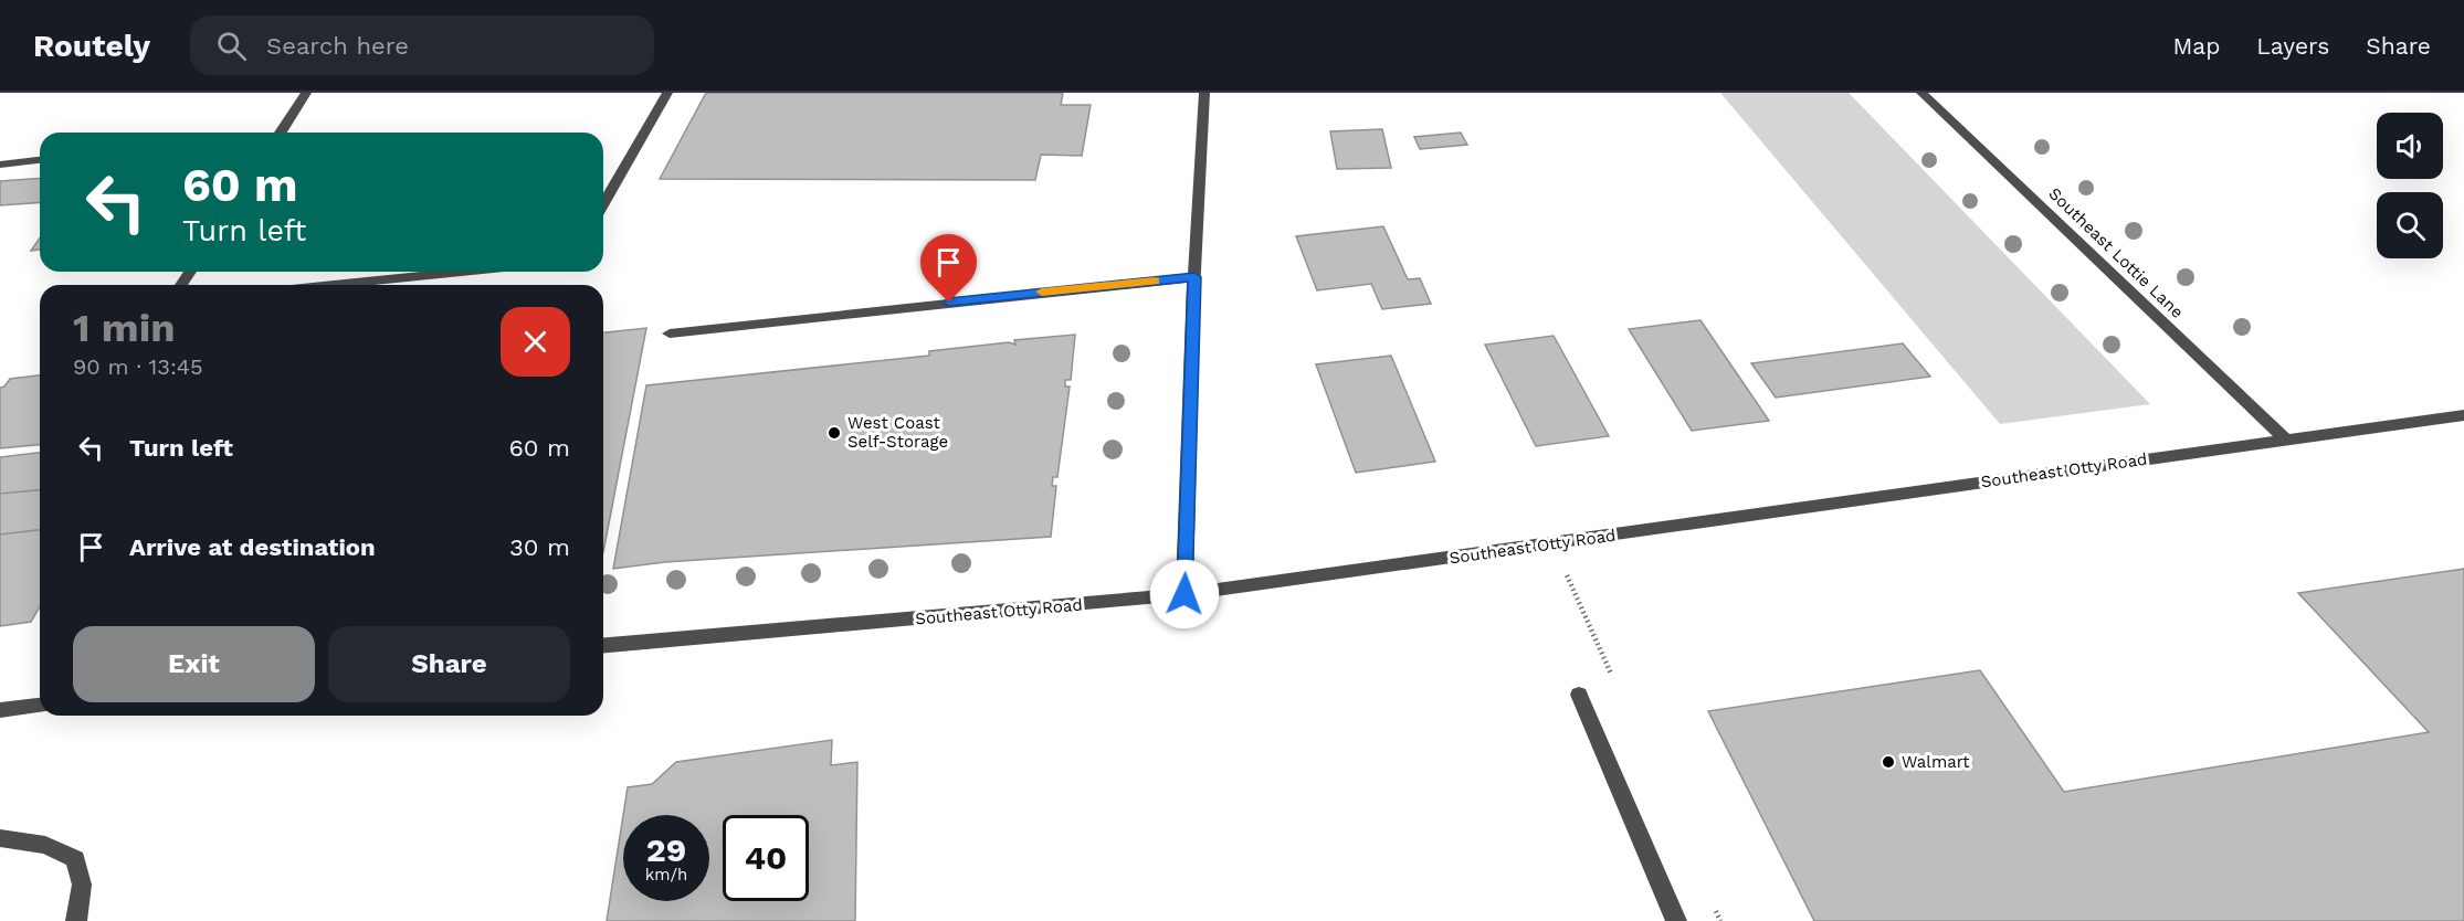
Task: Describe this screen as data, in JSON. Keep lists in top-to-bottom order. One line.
{"streets":{"street":["Southeast Lottie Lane","Southeast Otty Road"]},"crossings":[["Southeast Lottie Lane","Southeast Otty Road"]],"places":["West Coast Self-Storage","Walmart"],"page":{"header":"Routely","search":"Search here","nav":["Map","Layers","Share"],"turn":["60 m","Turn left"],"heading":["1 min","90 m · 13:45"],"list":[{"name":"Turn left","value":"60 m"},{"name":"Arrive at destination","value":"30 m"}],"buttons":["Exit","Share"],"speed":"29 km/h","limit":"40"}}
